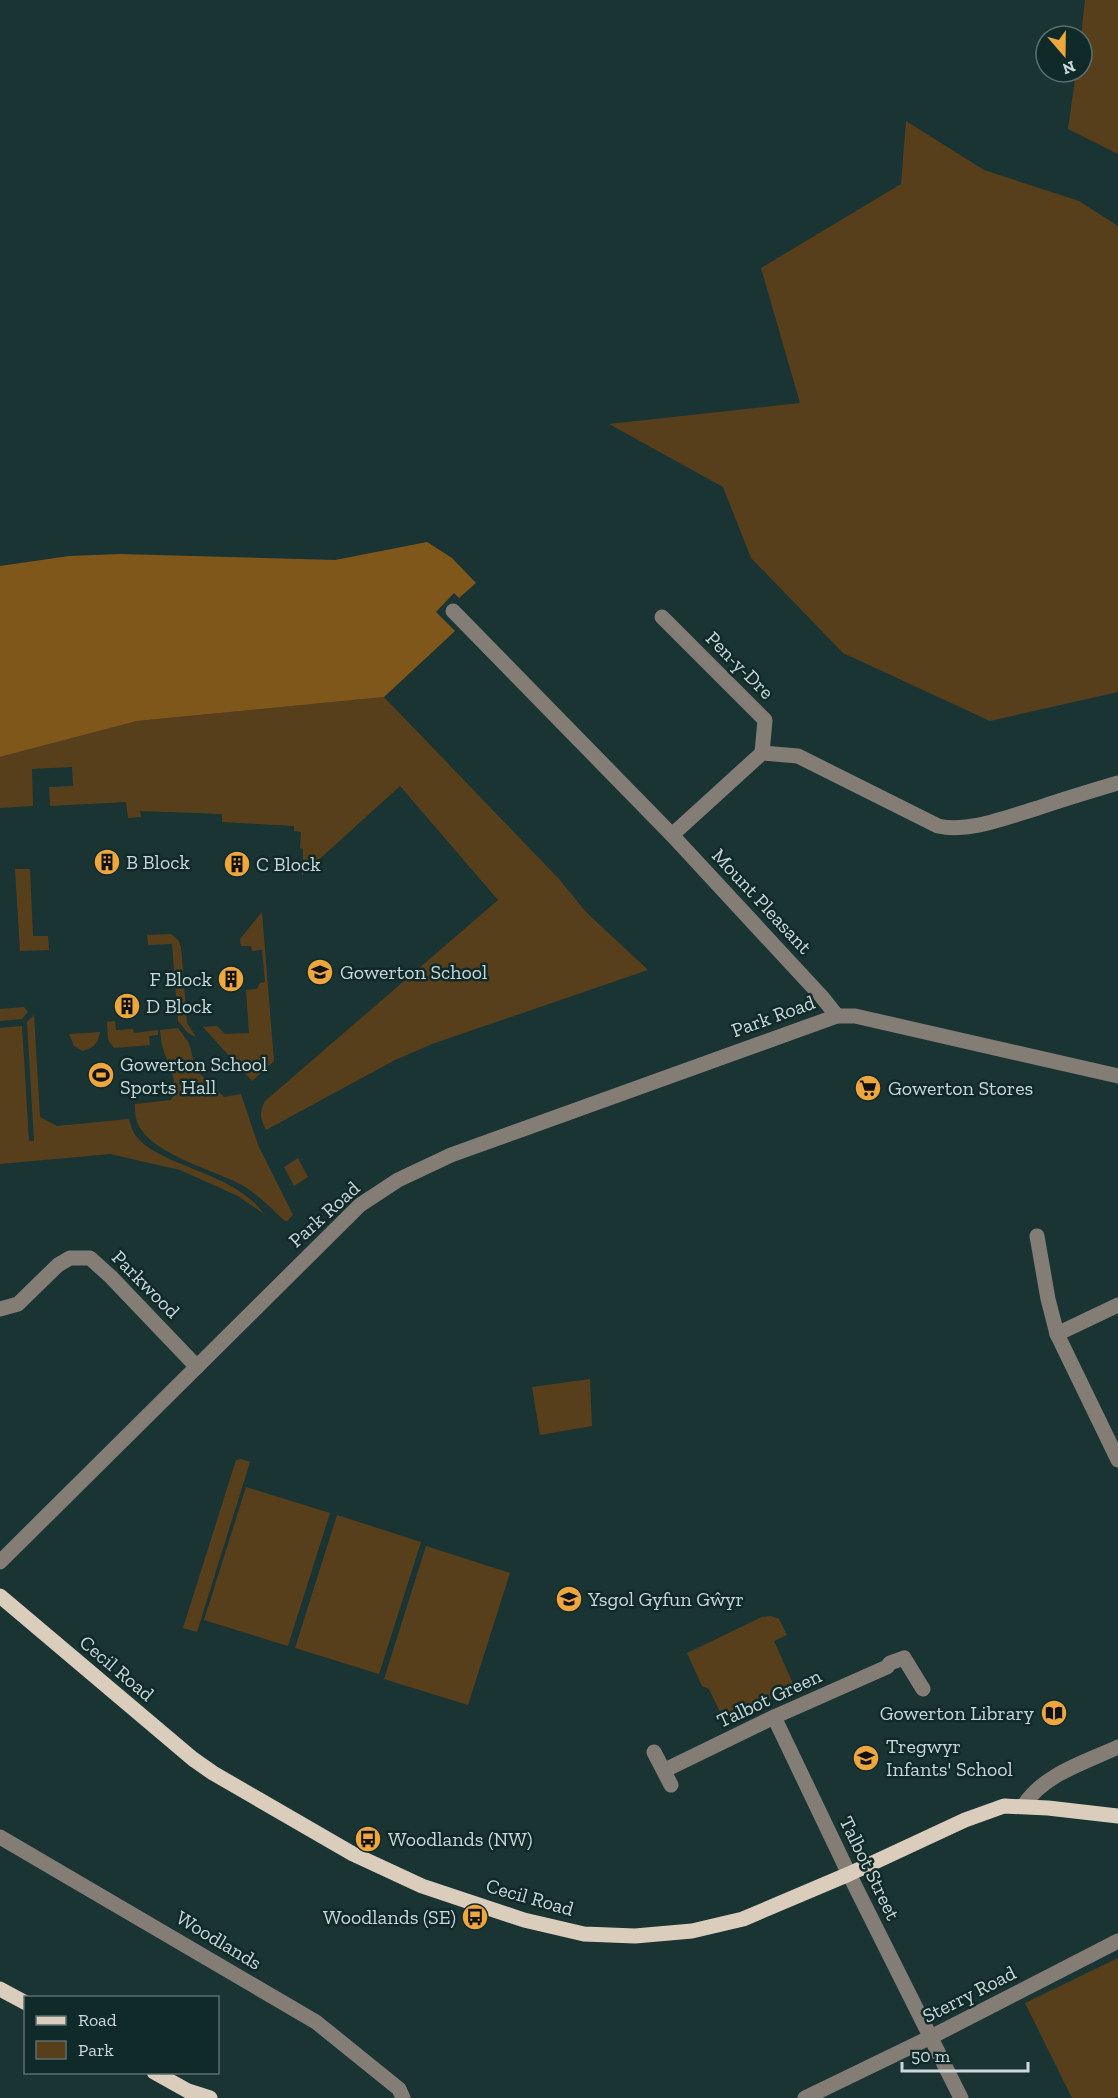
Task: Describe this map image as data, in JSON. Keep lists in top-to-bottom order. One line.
{"streets":{"main road":["Cecil Road"],"street":["Pen-y-Dre","Mount Pleasant","Park Road","Parkwood","Talbot Green","Talbot Street","Woodlands","Sterry Road"]},"crossings":[["Mount Pleasant","Park Road"],["Park Road","Parkwood"],["Cecil Road","Talbot Street"],["Talbot Green","Talbot Street"],["Talbot Street","Sterry Road"]],"places":{"building":["B Block","C Block","F Block","D Block"],"school or university":["Gowerton School","Ysgol Gyfun Gŵyr","Tregwyr Infants' School"],"sports":["Gowerton School Sports Hall"],"supermarket":["Gowerton Stores"],"library":["Gowerton Library"],"bus stop":["Woodlands (NW)","Woodlands (SE)"]},"legend":["Road","Park"],"scale_bar":"50 m","north":"bottom"}
